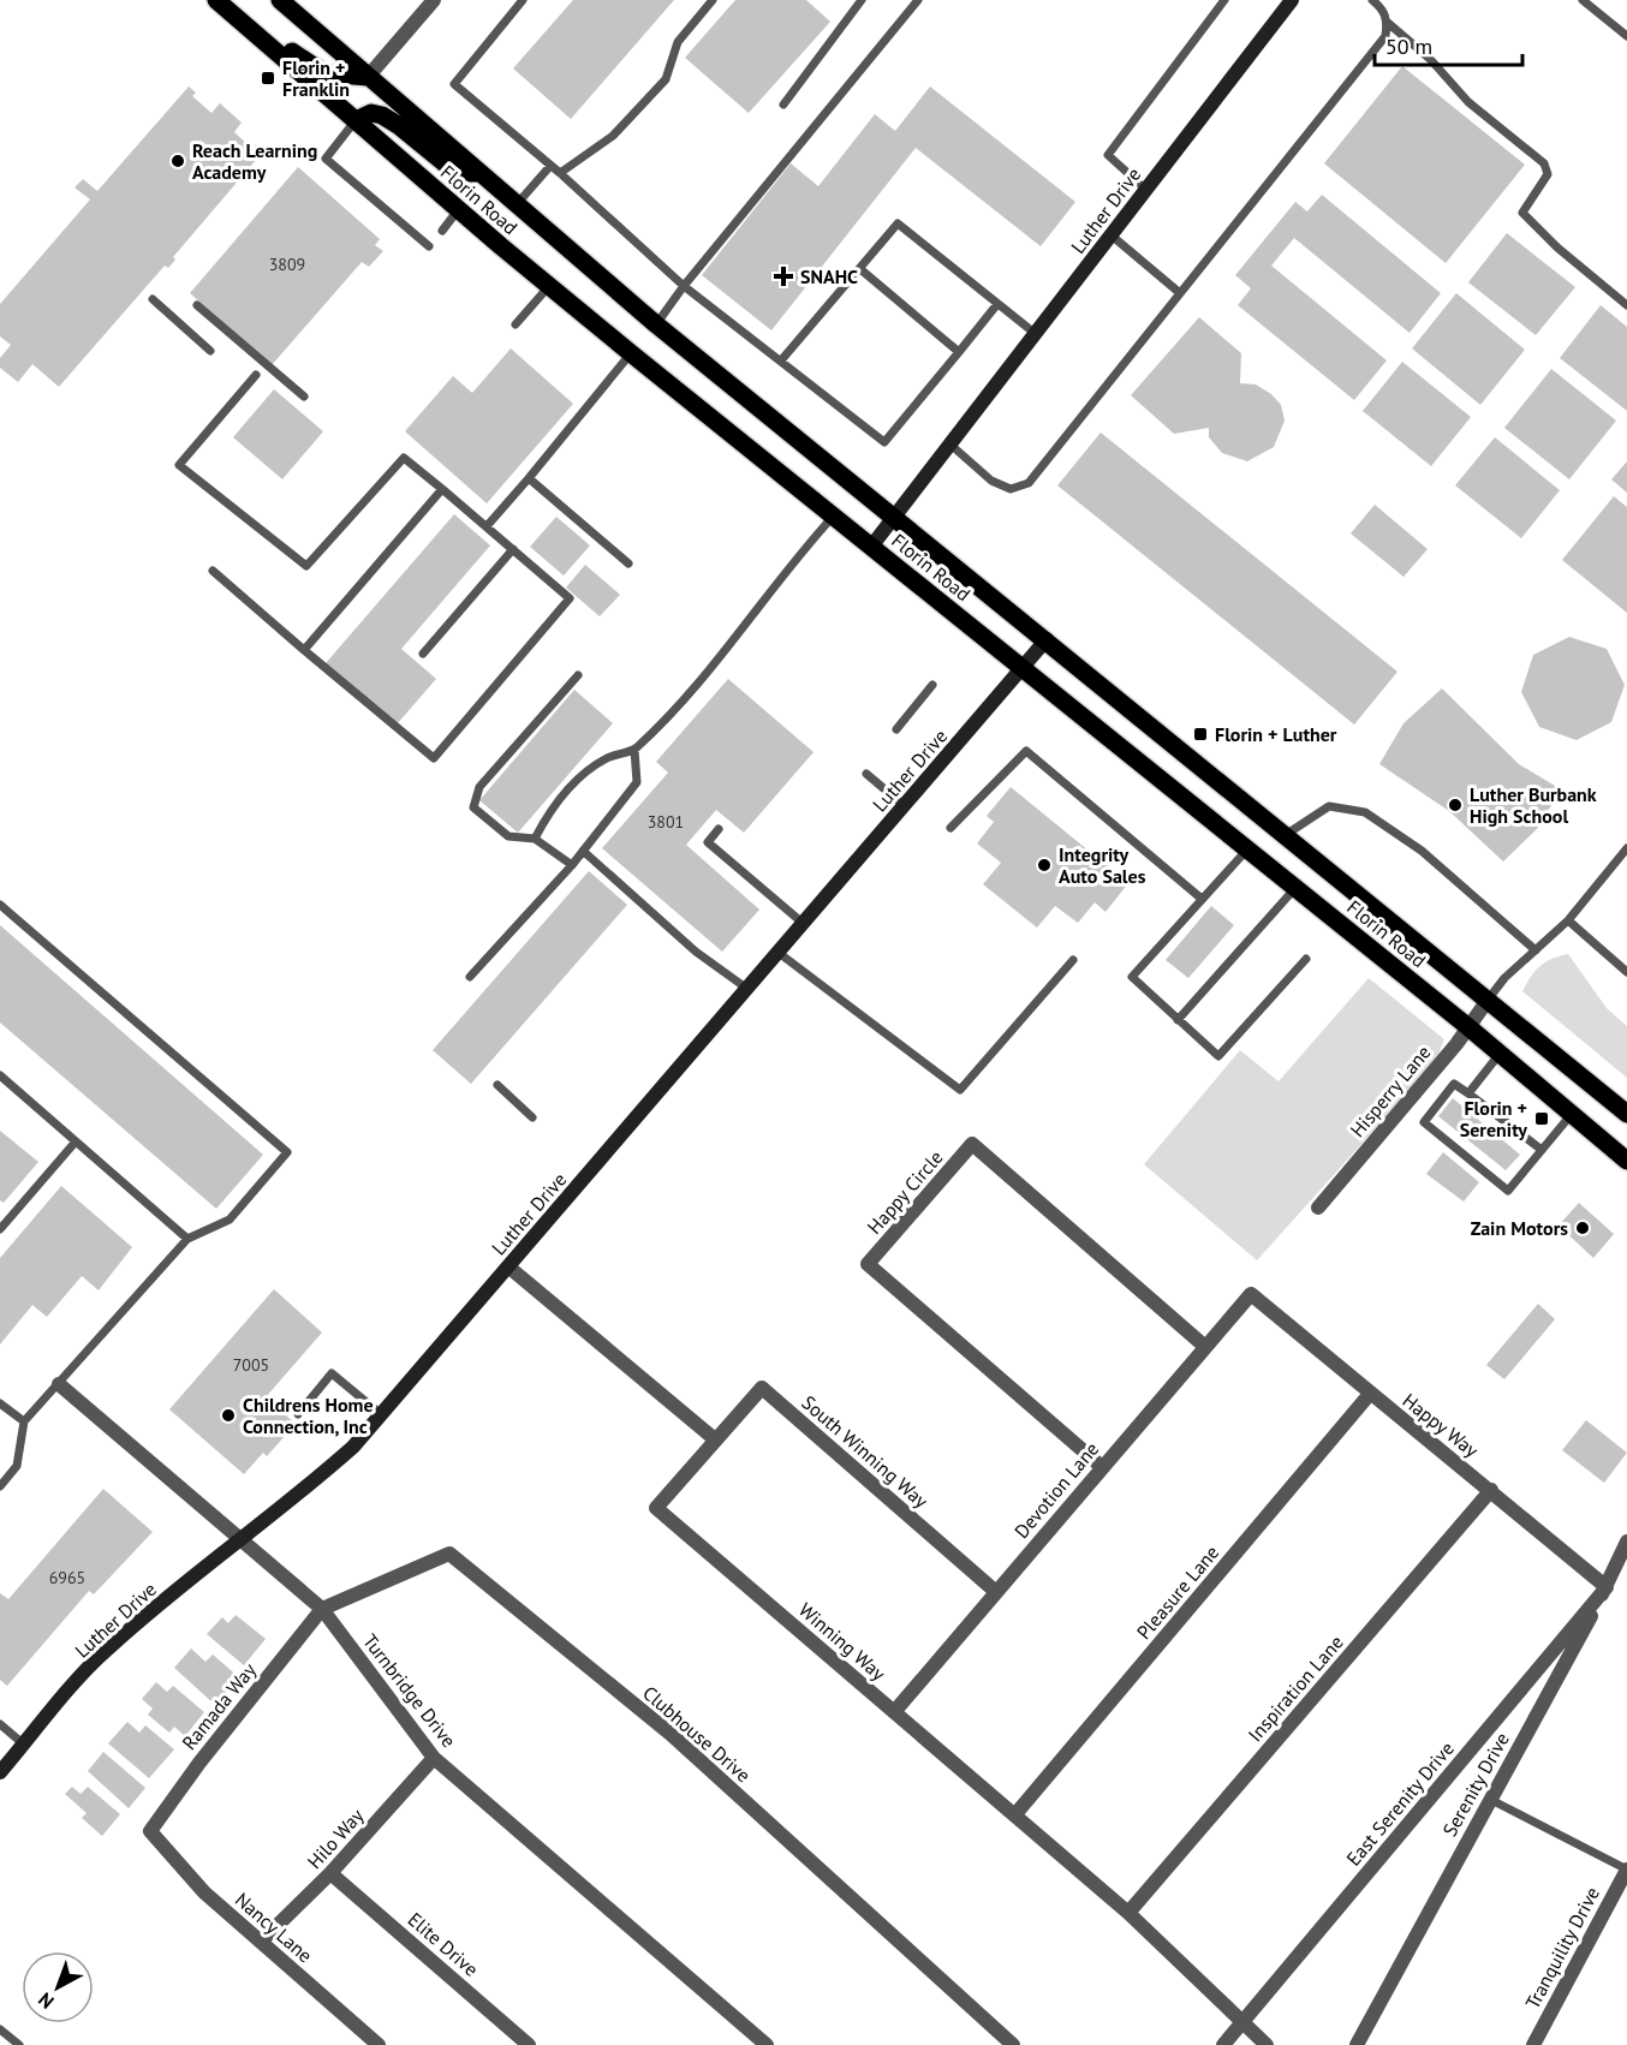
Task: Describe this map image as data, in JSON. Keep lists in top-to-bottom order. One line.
{"streets":{"main road":["Florin Road"],"street":["Luther Drive","Hisperry Lane","Happy Circle","Happy Way","South Winning Way","Devotion Lane","Pleasure Lane","Winning Way","Inspiration Lane","Turnbridge Drive","Ramada Way","Clubhouse Drive","Serenity Drive","East Serenity Drive","Hilo Way","Nancy Lane","Elite Drive","Tranquility Drive"]},"crossings":[["Florin Road","Luther Drive"],["Florin Road","Hisperry Lane"],["Luther Drive","Turnbridge Drive"],["Happy Circle","Devotion Lane"],["Happy Way","Devotion Lane"],["Happy Way","Pleasure Lane"],["Happy Way","Inspiration Lane"],["Happy Way","Serenity Drive"],["Happy Way","East Serenity Drive"],["South Winning Way","Devotion Lane"],["South Winning Way","Winning Way"],["Devotion Lane","Winning Way"],["Pleasure Lane","Winning Way"],["Winning Way","Inspiration Lane"],["Winning Way","East Serenity Drive"],["Turnbridge Drive","Ramada Way"],["Turnbridge Drive","Clubhouse Drive"],["Turnbridge Drive","Hilo Way"],["Ramada Way","Clubhouse Drive"],["Ramada Way","Nancy Lane"],["Serenity Drive","East Serenity Drive"],["Hilo Way","Nancy Lane"],["Hilo Way","Elite Drive"]],"places":{"transit":["Florin + Franklin","Florin + Luther","Florin + Serenity"],"other":["Reach Learning Academy","Luther Burbank High School","Integrity Auto Sales","Zain Motors","Childrens Home Connection, Inc"],"health":["SNAHC"]},"house_numbers":["3809","3801","7005","6965"],"scale_bar":"50 m","north":"bottom left"}
